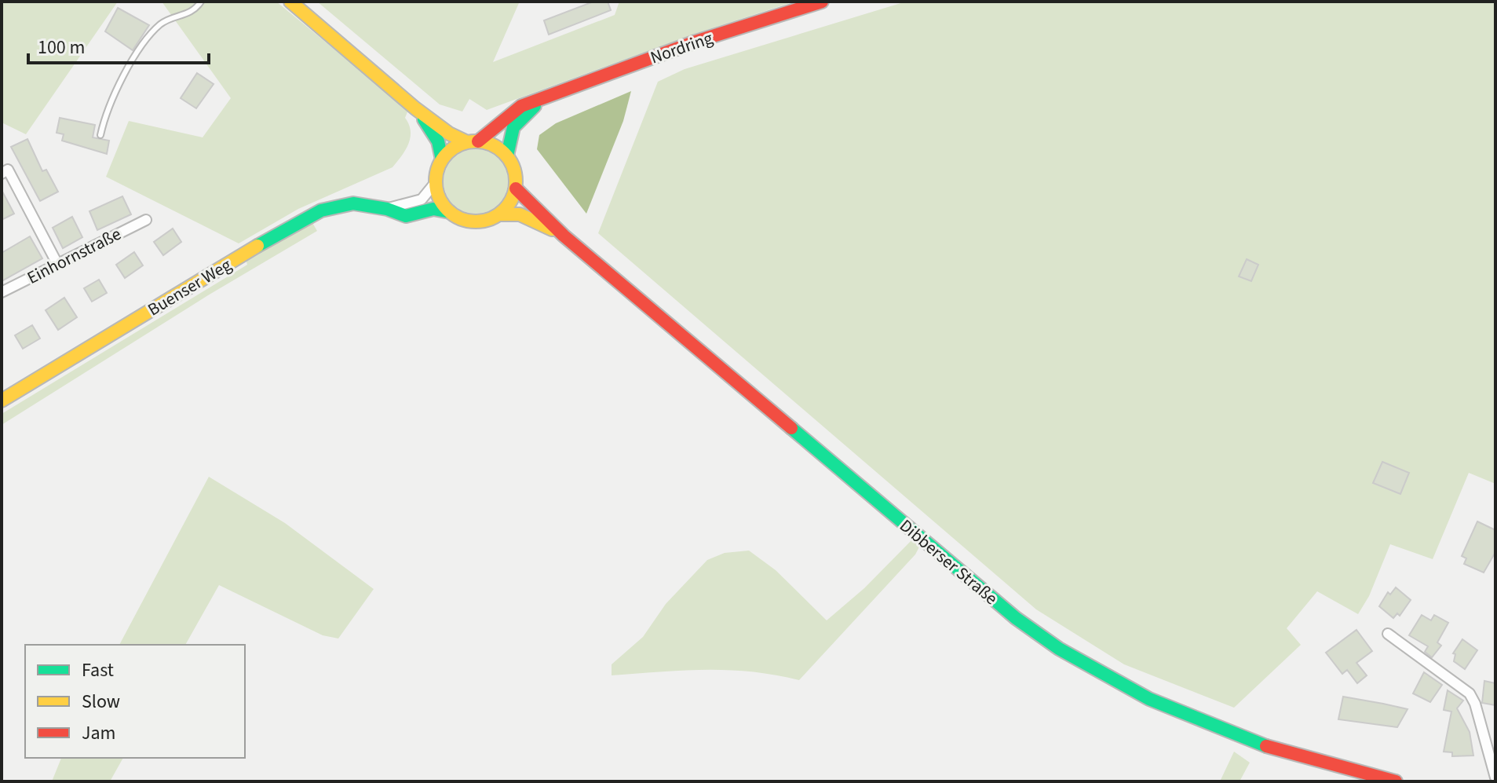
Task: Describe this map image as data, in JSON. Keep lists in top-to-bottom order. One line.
{"streets":{"main road":["Nordring","Buenser Weg","Dibberser Straße"],"street":["Einhornstraße"]},"crossings":[["Nordring","Buenser Weg"],["Nordring","Dibberser Straße"],["Buenser Weg","Dibberser Straße"]],"legend":["Fast","Slow","Jam"],"scale_bar":"100 m"}
